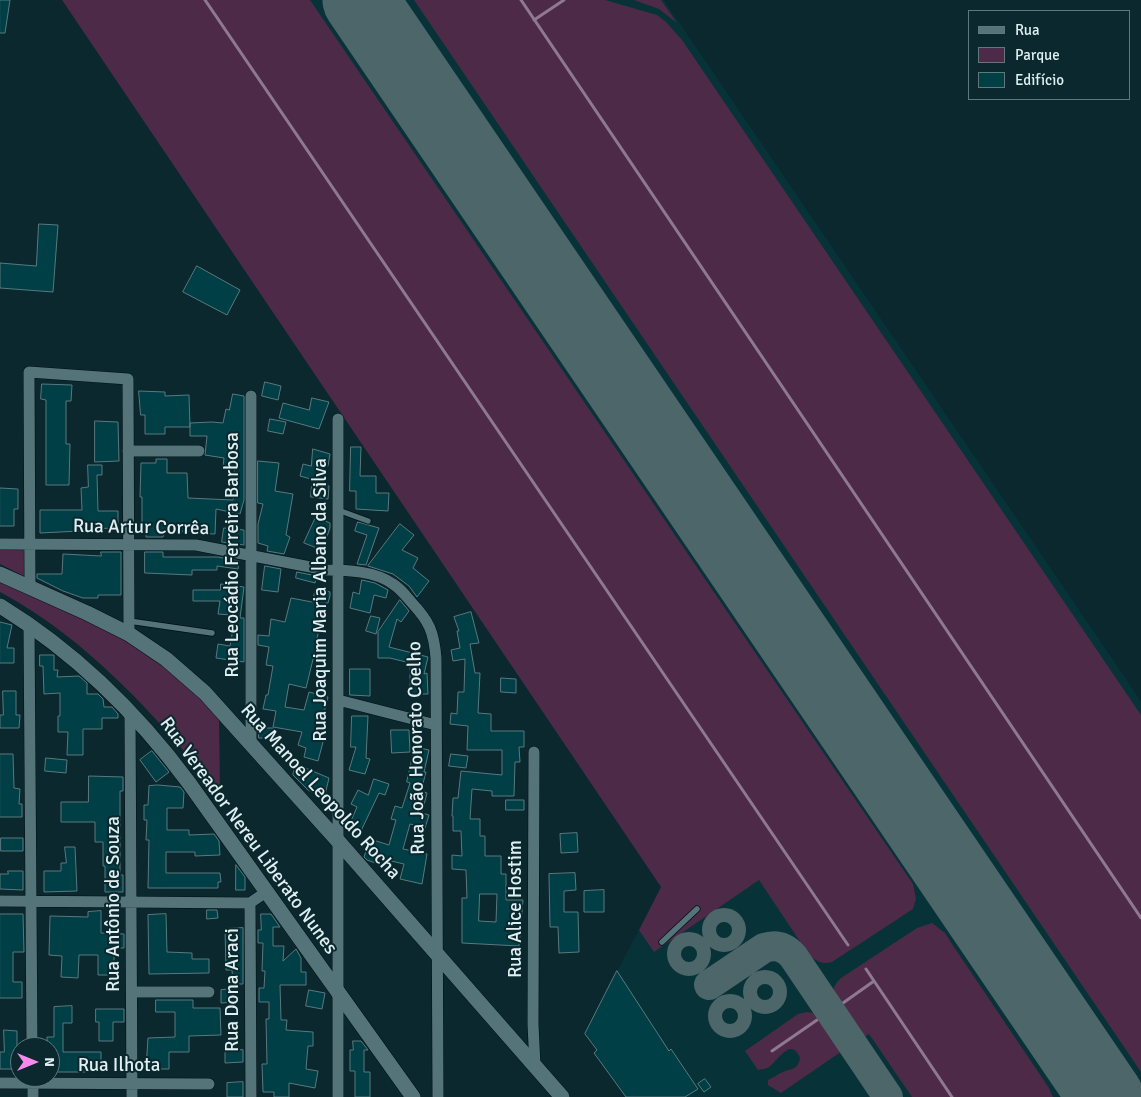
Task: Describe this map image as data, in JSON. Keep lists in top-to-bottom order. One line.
{"streets":{"main road":["Rua Manoel Leopoldo Rocha","Rua Vereador Nereu Liberato Nunes"],"street":["Rua Artur Corrêa","Rua Leocádio Ferreira Barbosa","Rua Joaquim Maria Albano da Silva","Rua João Honorato Coelho","Rua Antônio de Souza","Rua Alice Hostim","Rua Dona Araci","Rua Ilhota"]},"crossings":[["Rua Artur Corrêa","Rua Leocádio Ferreira Barbosa"],["Rua Artur Corrêa","Rua Joaquim Maria Albano da Silva"],["Rua Artur Corrêa","Rua João Honorato Coelho"],["Rua Leocádio Ferreira Barbosa","Rua Manoel Leopoldo Rocha"],["Rua Joaquim Maria Albano da Silva","Rua João Honorato Coelho"],["Rua Joaquim Maria Albano da Silva","Rua Manoel Leopoldo Rocha"],["Rua Joaquim Maria Albano da Silva","Rua Vereador Nereu Liberato Nunes"],["Rua João Honorato Coelho","Rua Manoel Leopoldo Rocha"],["Rua Manoel Leopoldo Rocha","Rua Alice Hostim"],["Rua Vereador Nereu Liberato Nunes","Rua Antônio de Souza"],["Rua Vereador Nereu Liberato Nunes","Rua Dona Araci"],["Rua Antônio de Souza","Rua Ilhota"]],"legend":["Rua","Parque","Edifício"],"north":"right"}
